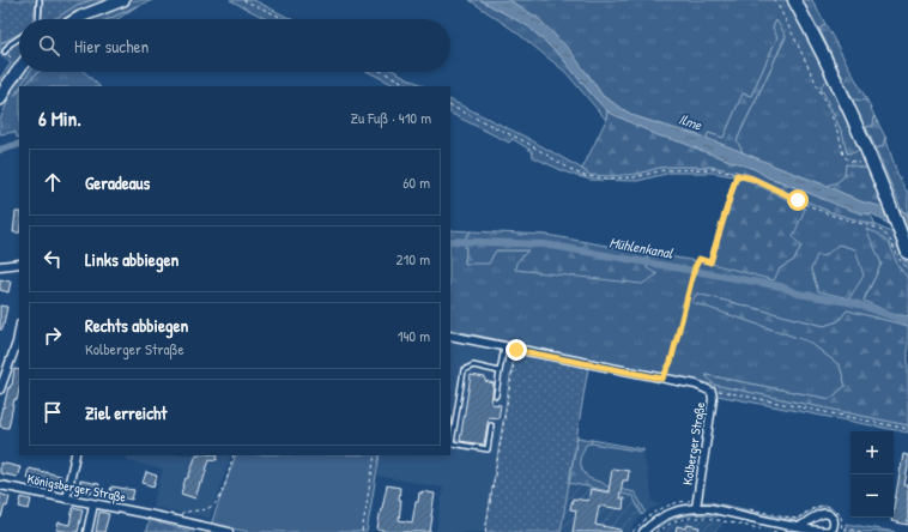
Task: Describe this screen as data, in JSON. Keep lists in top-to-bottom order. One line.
{"streets":{"street":["Kolberger Straße","Königsberger Straße"]},"water":["Ilme","Mühlenkanal"],"page":{"search":"Hier suchen","heading":["6 Min.","Zu Fuß · 410 m"],"list":[["Geradeaus","60 m"],["Links abbiegen","210 m"],["Rechts abbiegen","Kolberger Straße","140 m"],"Ziel erreicht"],"map_buttons":["+","−"]}}
